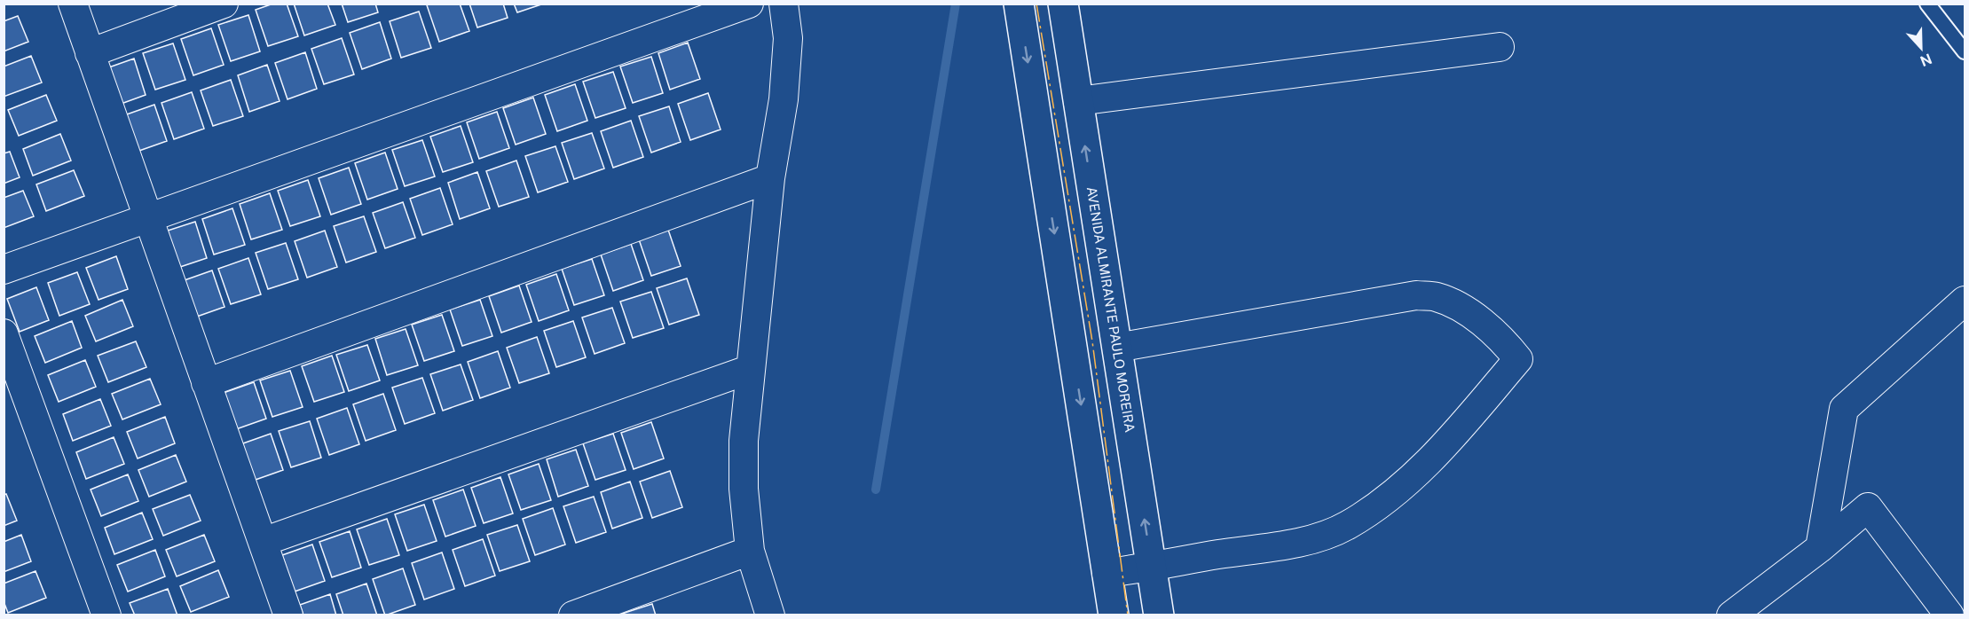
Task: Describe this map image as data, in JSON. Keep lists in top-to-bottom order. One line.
{"streets":{"main road":["AVENIDA ALMIRANTE PAULO MOREIRA"]},"north":"bottom"}
